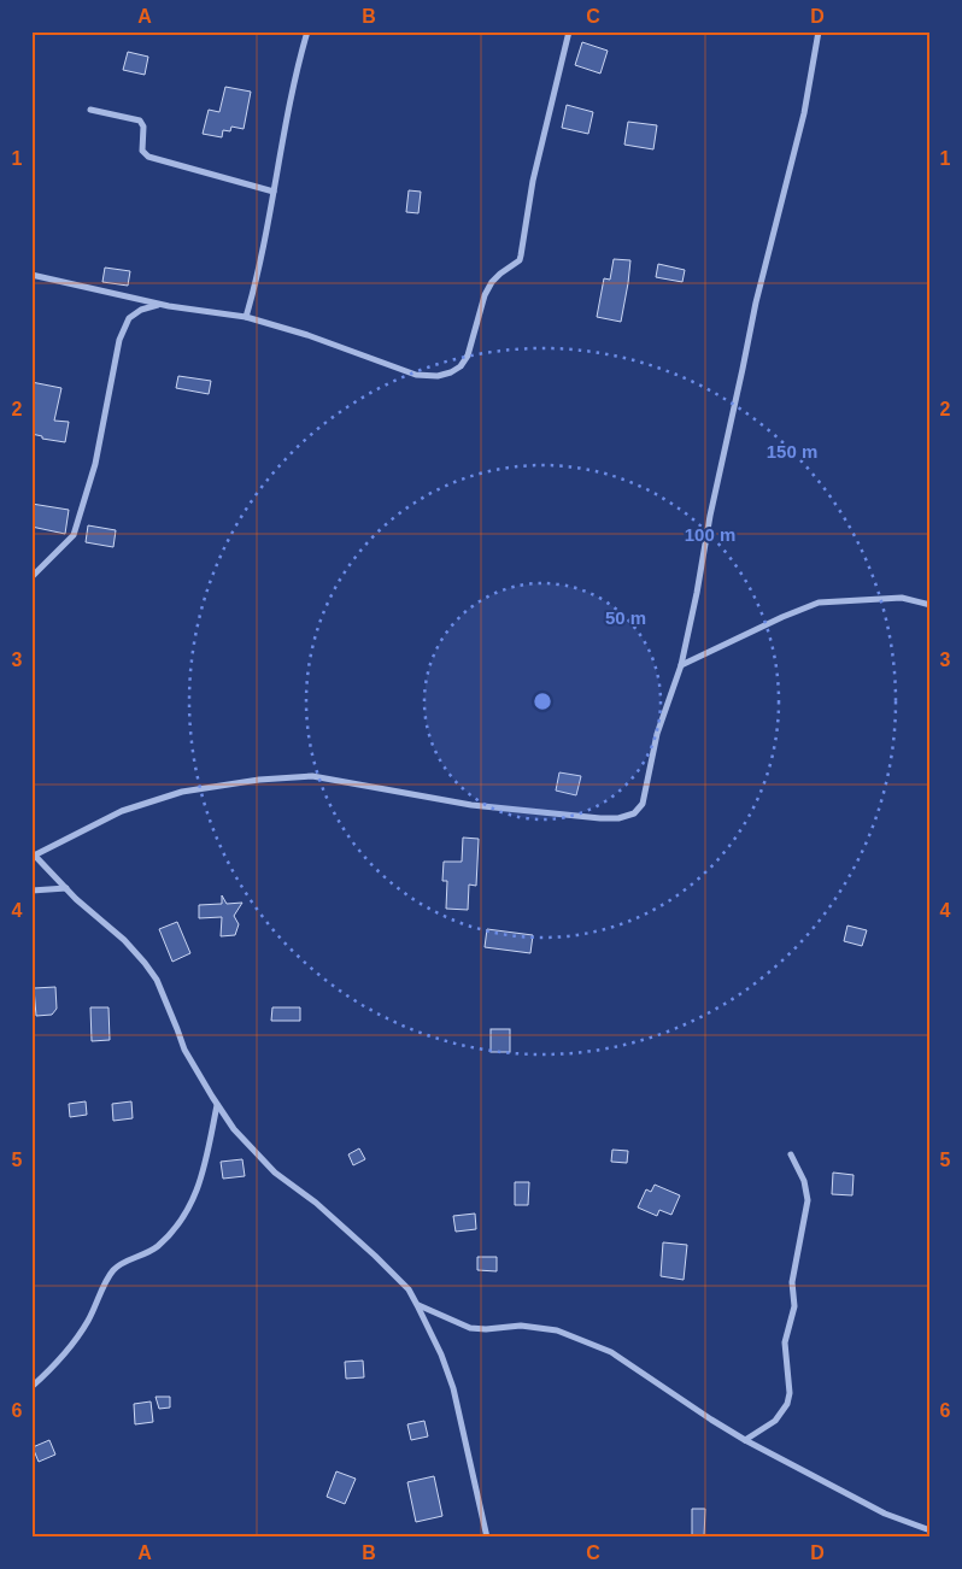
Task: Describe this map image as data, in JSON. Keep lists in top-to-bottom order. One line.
{"grid":{"columns":["A","B","C","D"],"rows":["1","2","3","4","5","6"]},"rings":["150 m","100 m","50 m"]}
